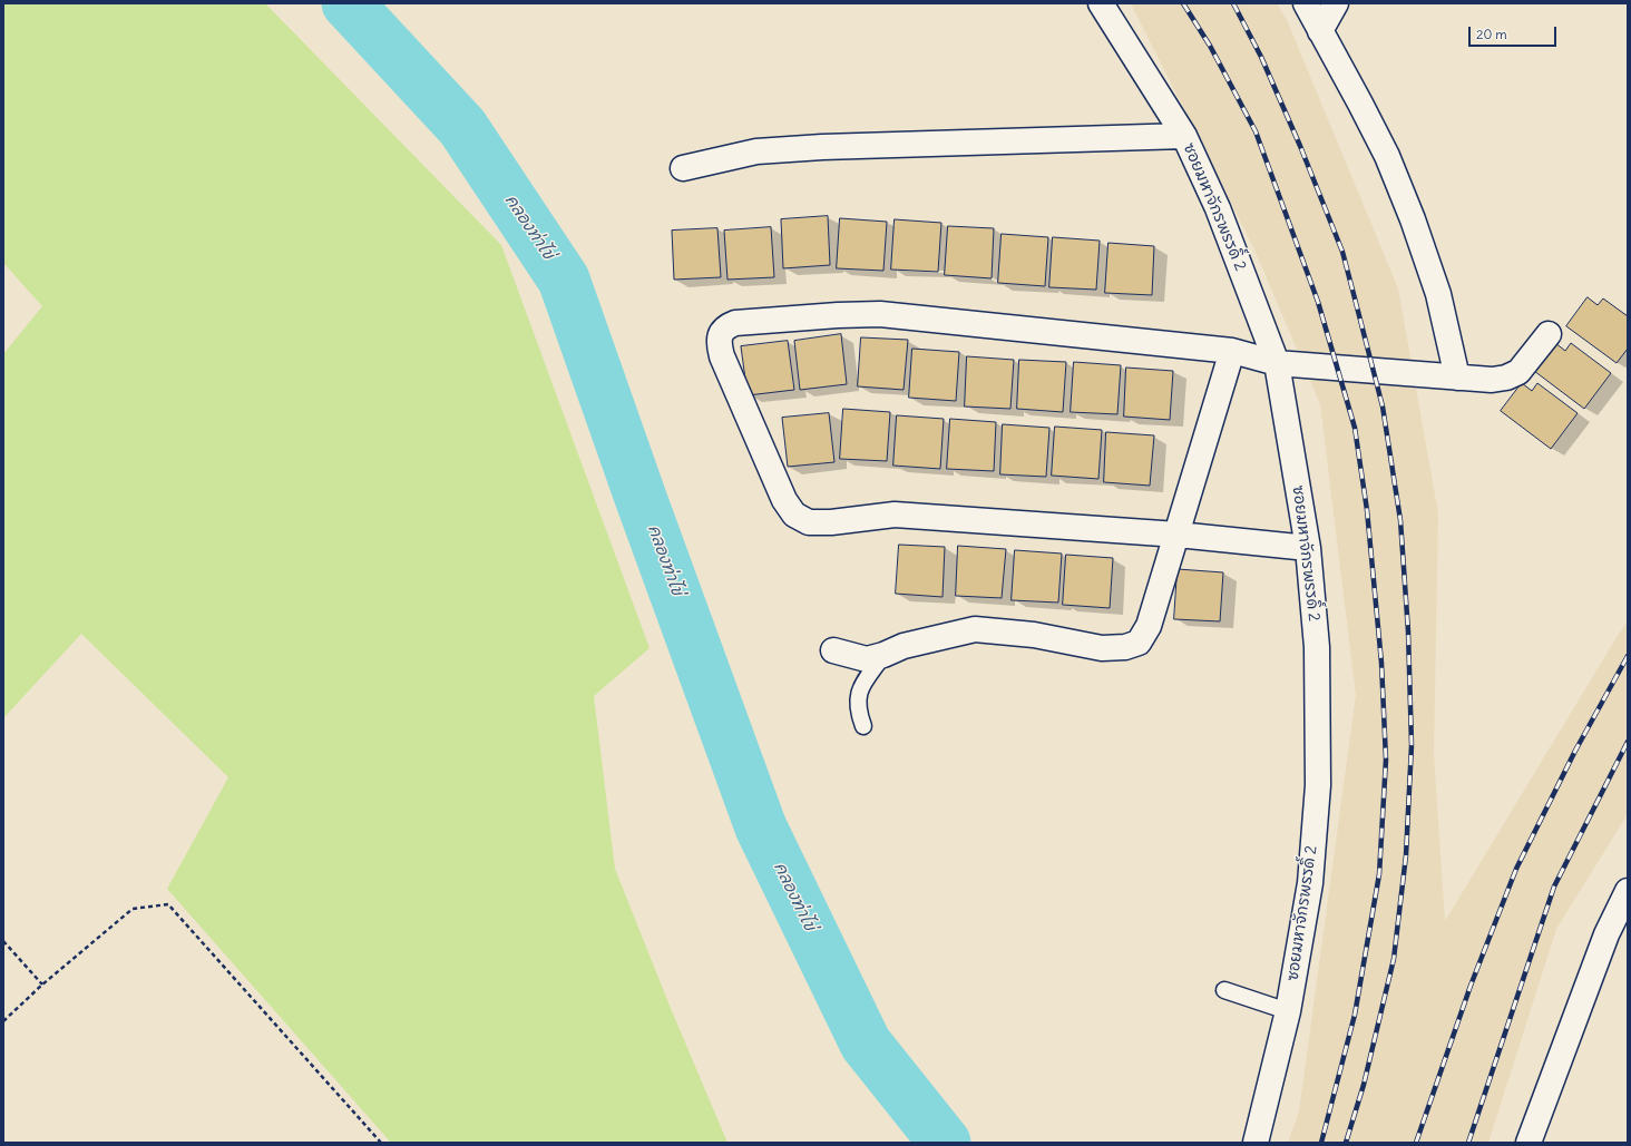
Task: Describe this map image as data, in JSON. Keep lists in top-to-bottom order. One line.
{"streets":{"street":["ซอยมหาจักรพรรดิ์ 2"]},"water":["คลองท่าไข่"],"scale_bar":"20 m"}
